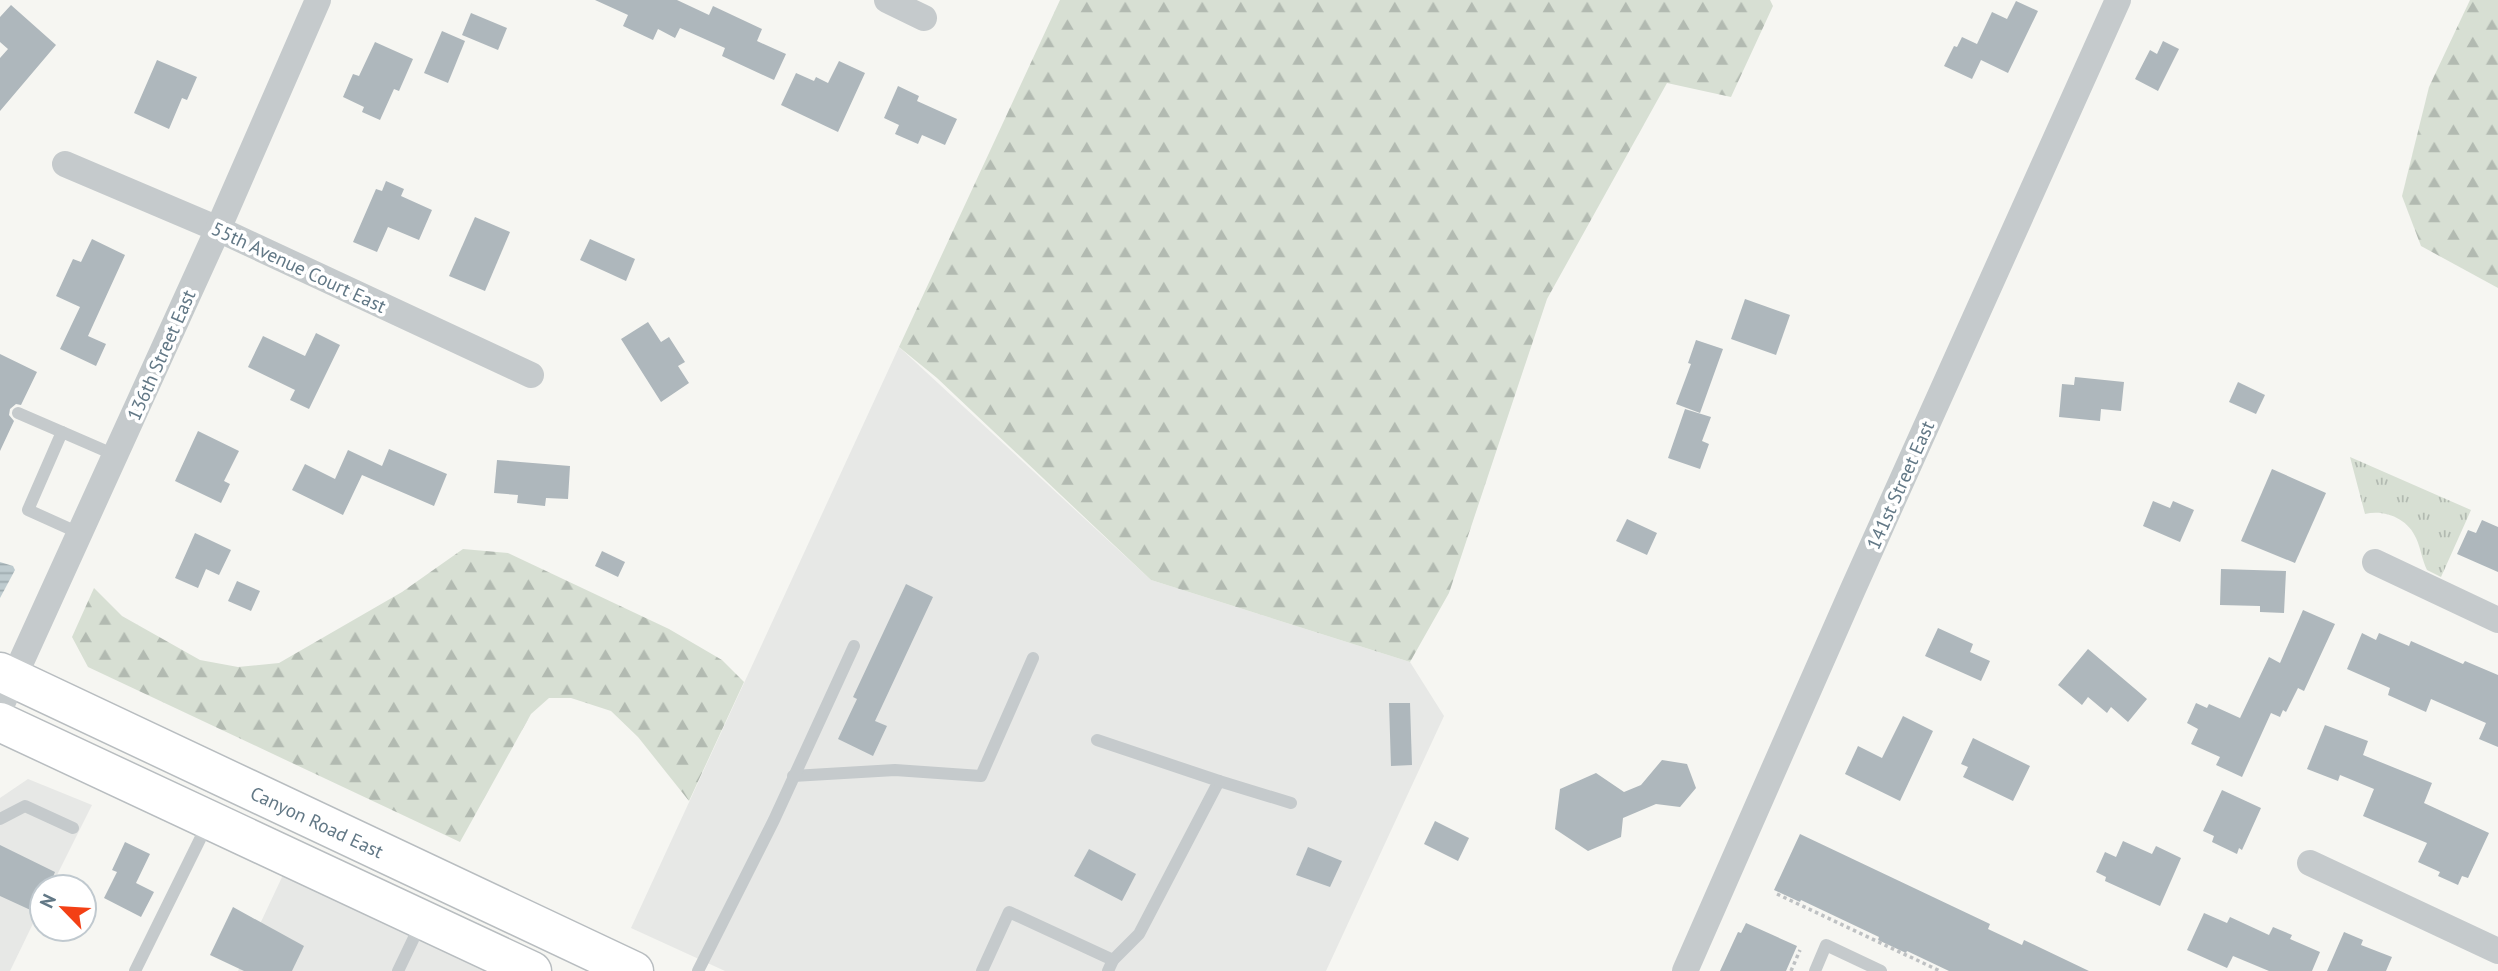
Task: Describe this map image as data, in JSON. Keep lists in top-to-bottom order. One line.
{"streets":{"main road":["Canyon Road East"],"street":["55th Avenue Court East","136th Street East","141st Street East"]},"crossings":[["55th Avenue Court East","136th Street East"],["136th Street East","Canyon Road East"]],"north":"top left"}
